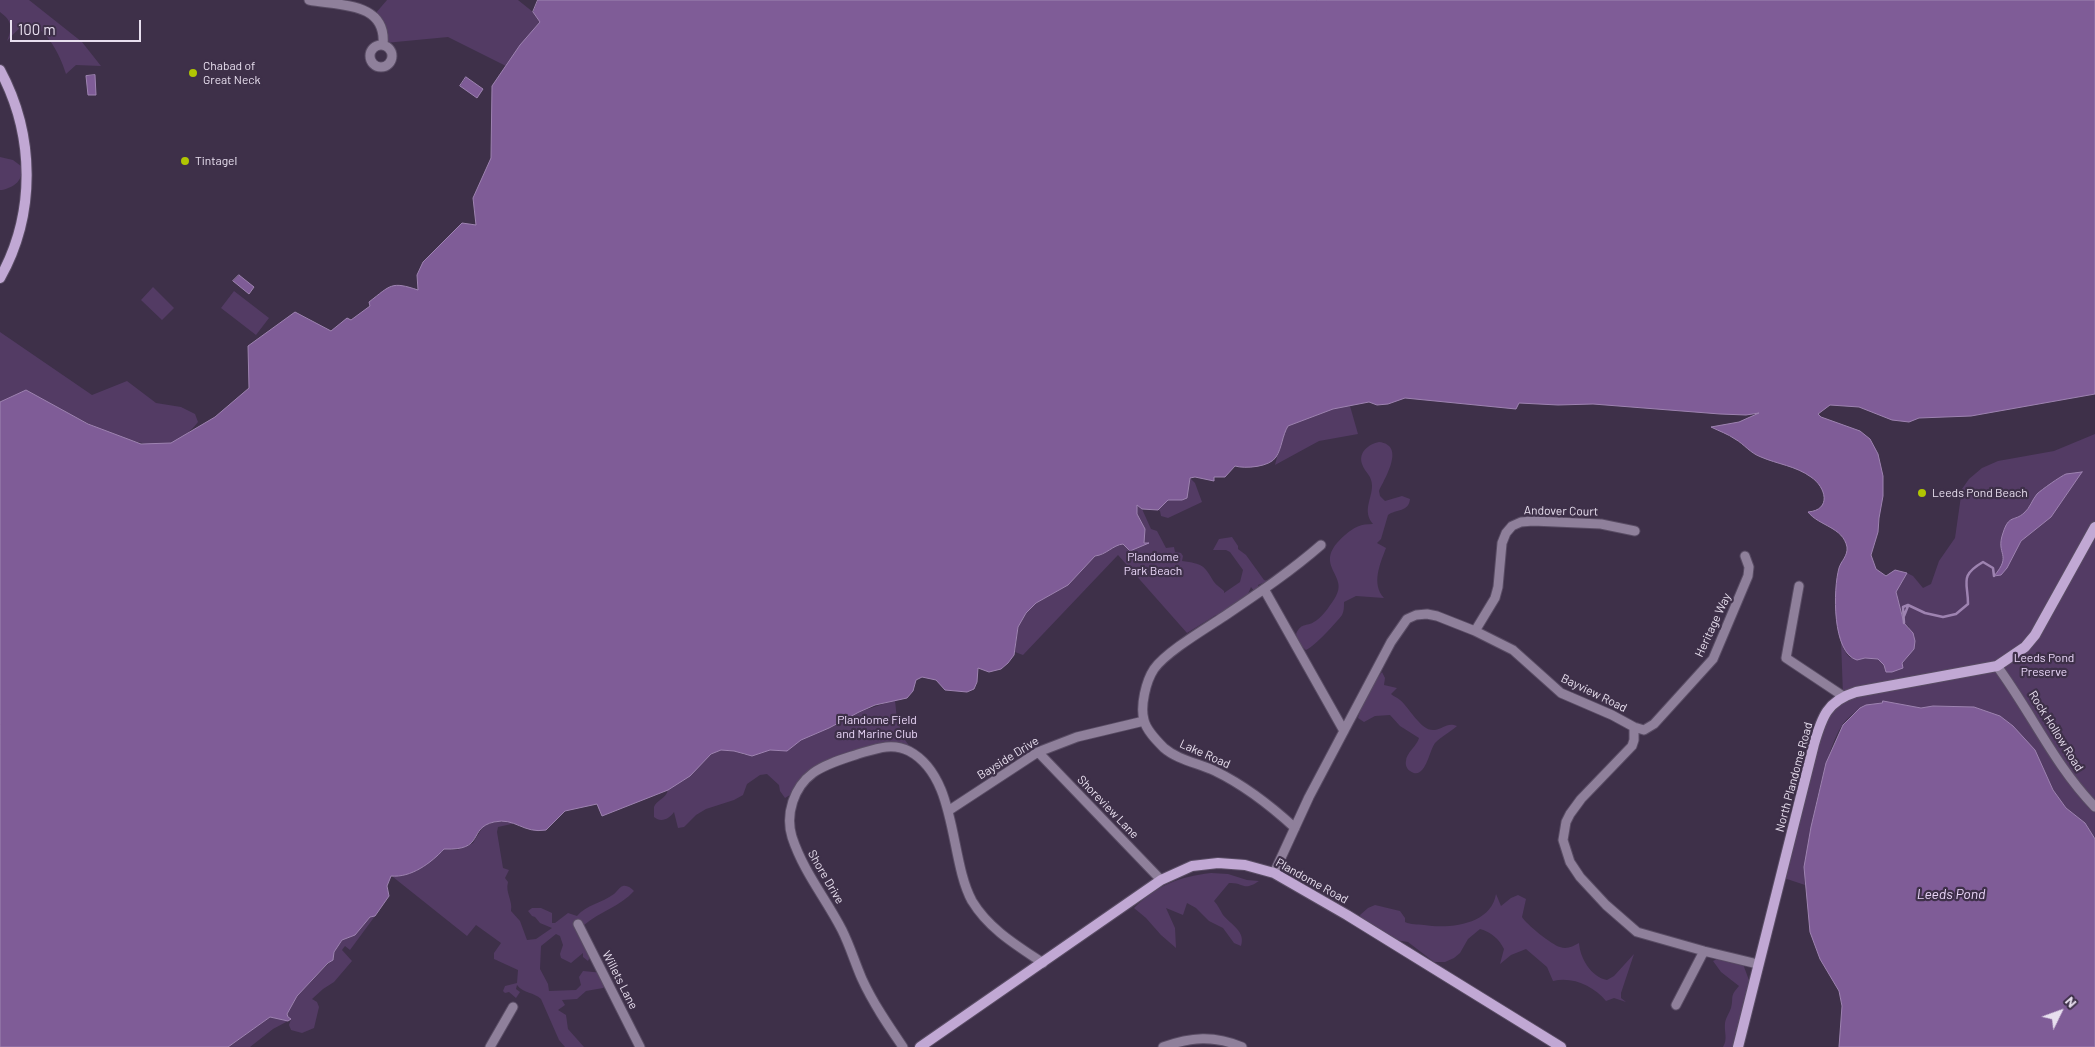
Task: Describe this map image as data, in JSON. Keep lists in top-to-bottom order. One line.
{"streets":{"main road":["North Plandome Road","Plandome Road"],"street":["Andover Court","Heritage Way","Bayview Road","Rock Hollow Road","Lake Road","Bayside Drive","Shoreview Lane","Shore Drive","Willets Lane"]},"crossings":[["Andover Court","Bayview Road"],["Heritage Way","Bayview Road"],["Bayview Road","Lake Road"],["Bayview Road","North Plandome Road"],["Bayview Road","Plandome Road"],["Lake Road","Bayside Drive"],["Bayside Drive","Shoreview Lane"],["Bayside Drive","Shore Drive"],["Shoreview Lane","Plandome Road"],["Shore Drive","Plandome Road"]],"water":["Leeds Pond"],"parks":["Plandome Park Beach","Leeds Pond Preserve","Plandome Field and Marine Club"],"places":["Chabad of Great Neck","Tintagel","Leeds Pond Beach"],"scale_bar":"100 m","north":"top right"}
